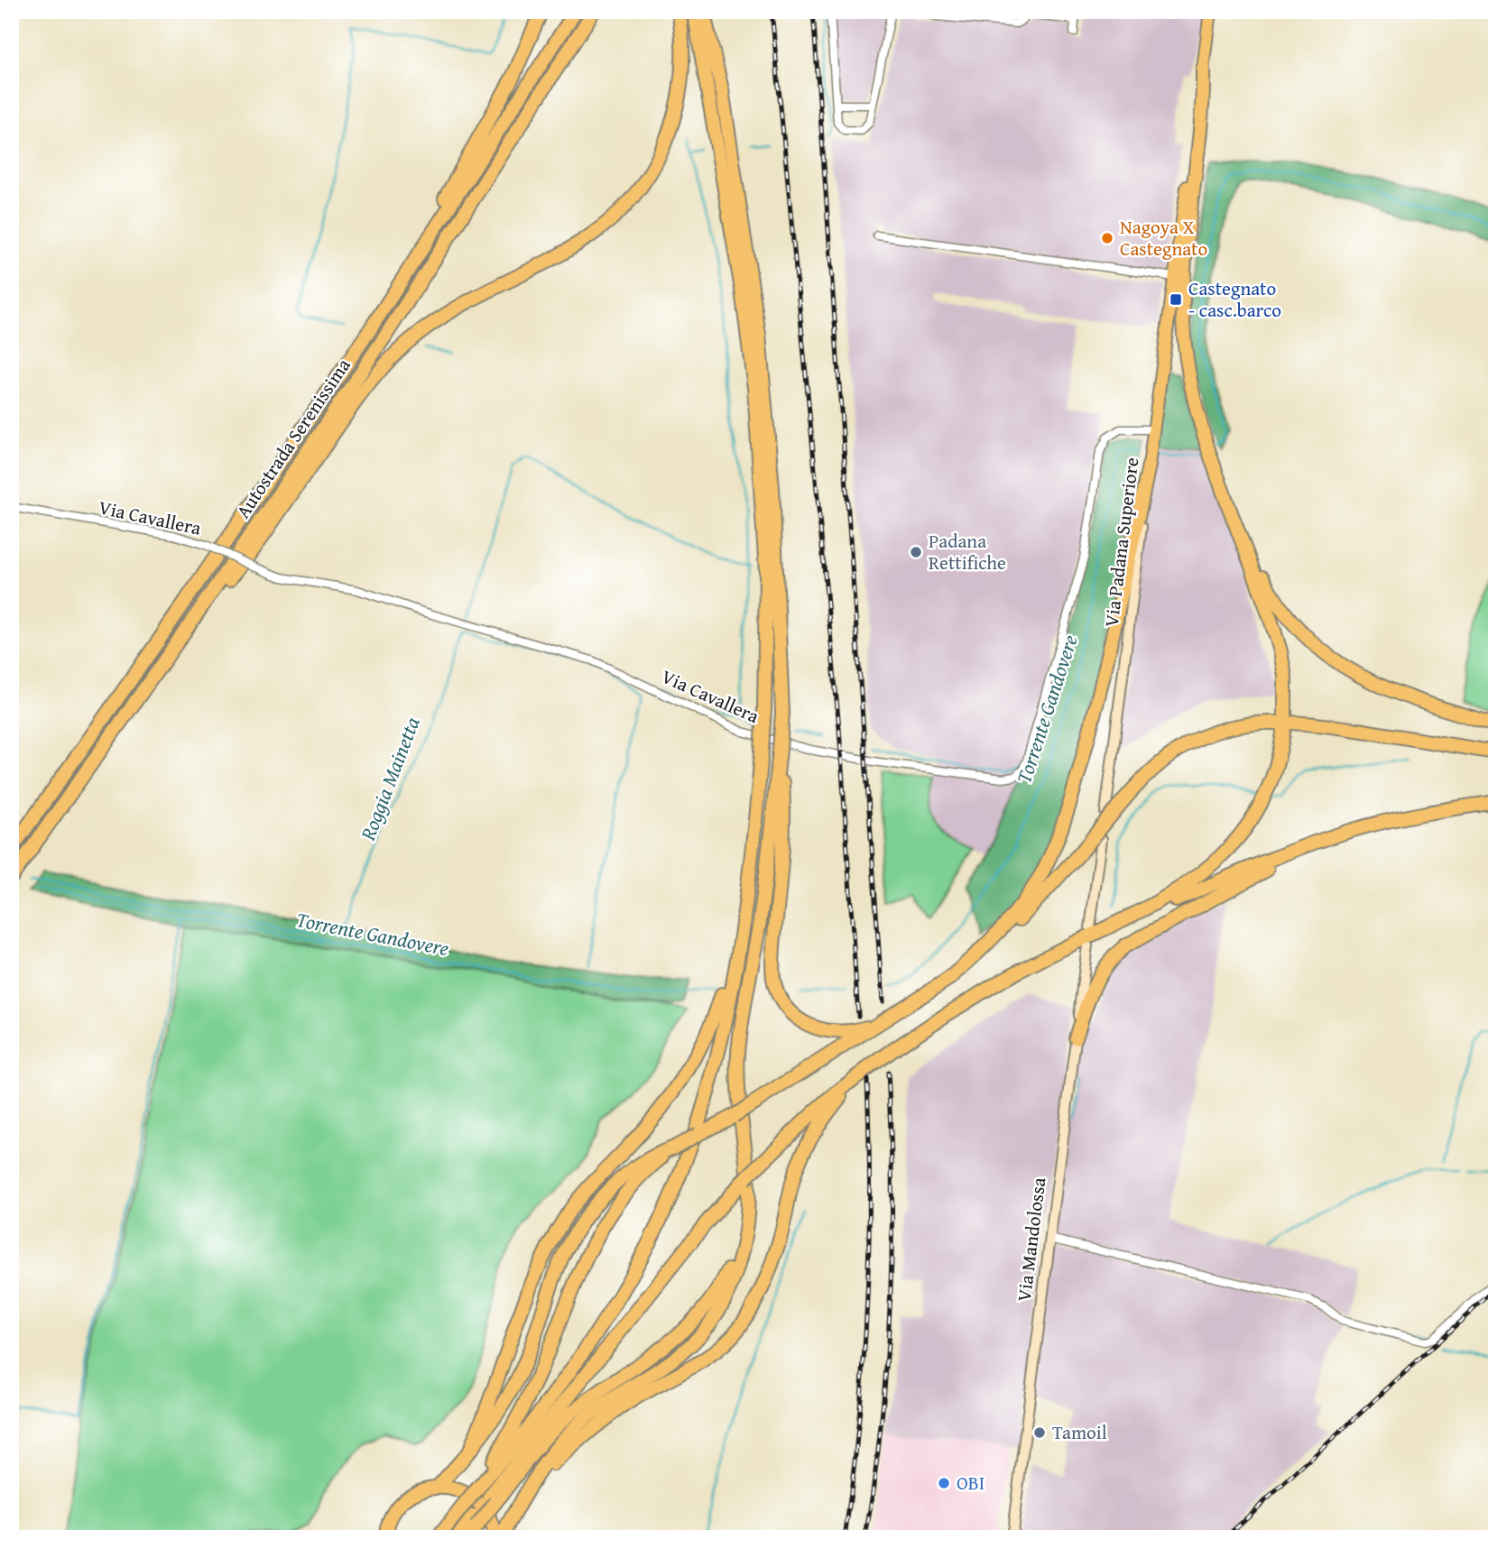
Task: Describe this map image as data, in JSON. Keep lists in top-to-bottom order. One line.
{"streets":{"highway":["Autostrada Serenissima"],"main road":["Via Padana Superiore","Via Mandolossa"],"street":["Via Cavallera"]},"water":["Torrente Gandovere","Roggia Mainetta"],"places":{"other":["Nagoya X Castegnato","Padana Rettifiche","Tamoil","OBI"],"transit":["Castegnato - casc.barco"]}}
